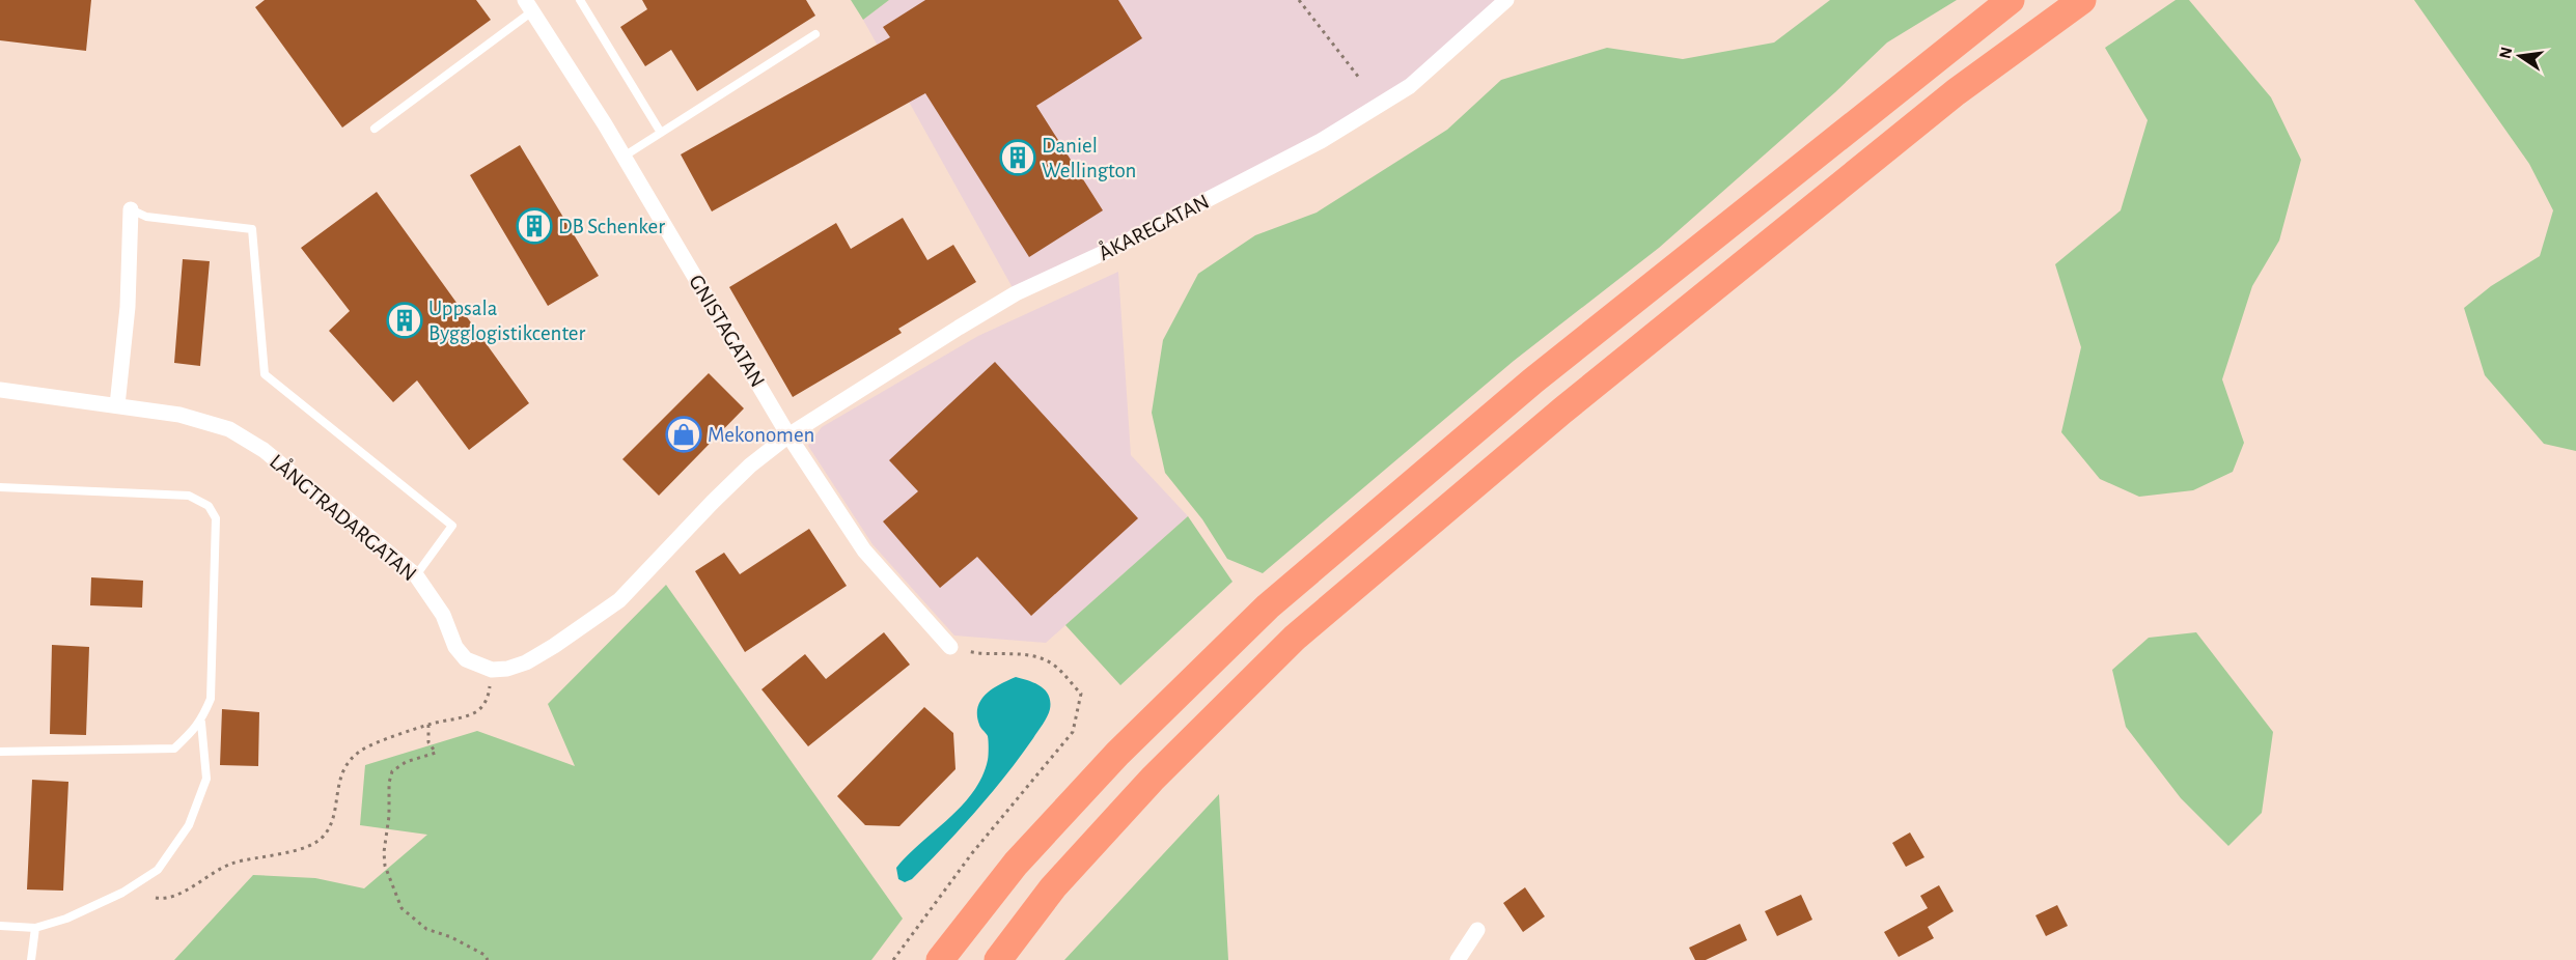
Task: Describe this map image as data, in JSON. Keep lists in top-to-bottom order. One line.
{"streets":{"street":["ÅKAREGATAN","GNISTAGATAN","LÅNGTRADARGATAN"]},"crossings":[["ÅKAREGATAN","GNISTAGATAN"]],"places":{"building":["Daniel Wellington","DB Schenker","Uppsala Bygglogistikcenter"],"shop":["Mekonomen"]},"north":"left"}
